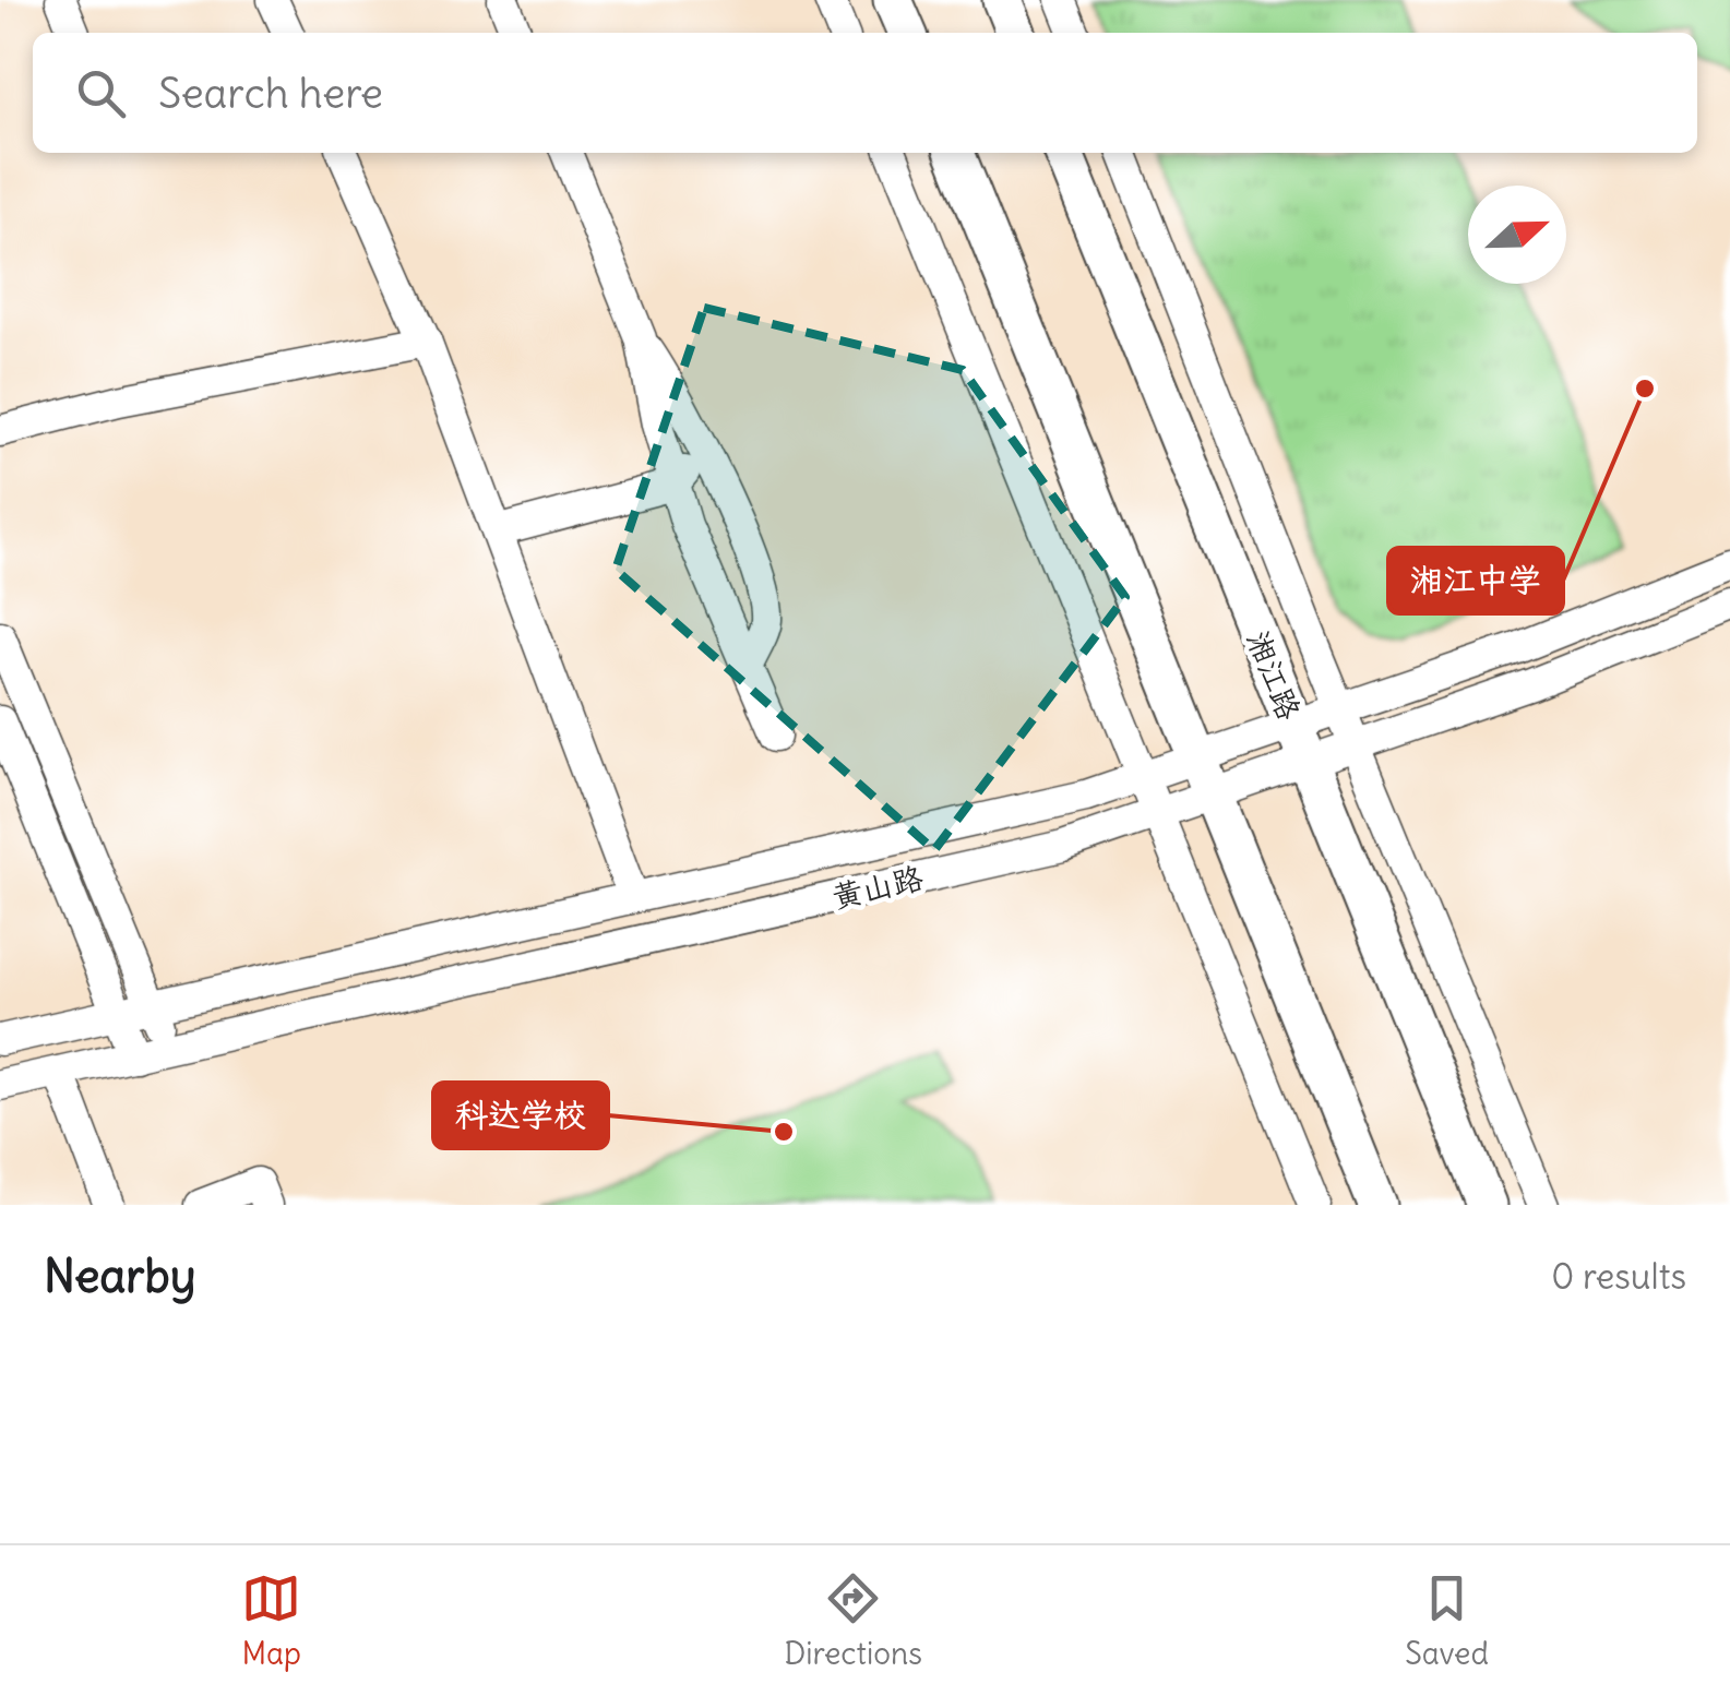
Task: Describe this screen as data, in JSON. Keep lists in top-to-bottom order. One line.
{"streets":{"main road":["湘江路"],"street":["黄山路"]},"crossings":[["湘江路","黄山路"]],"places":["湘江中学","科达学校"],"north":"right","page":{"search":"Search here","heading":["Nearby","0 results"],"nav":["Map","Directions","Saved"]}}
